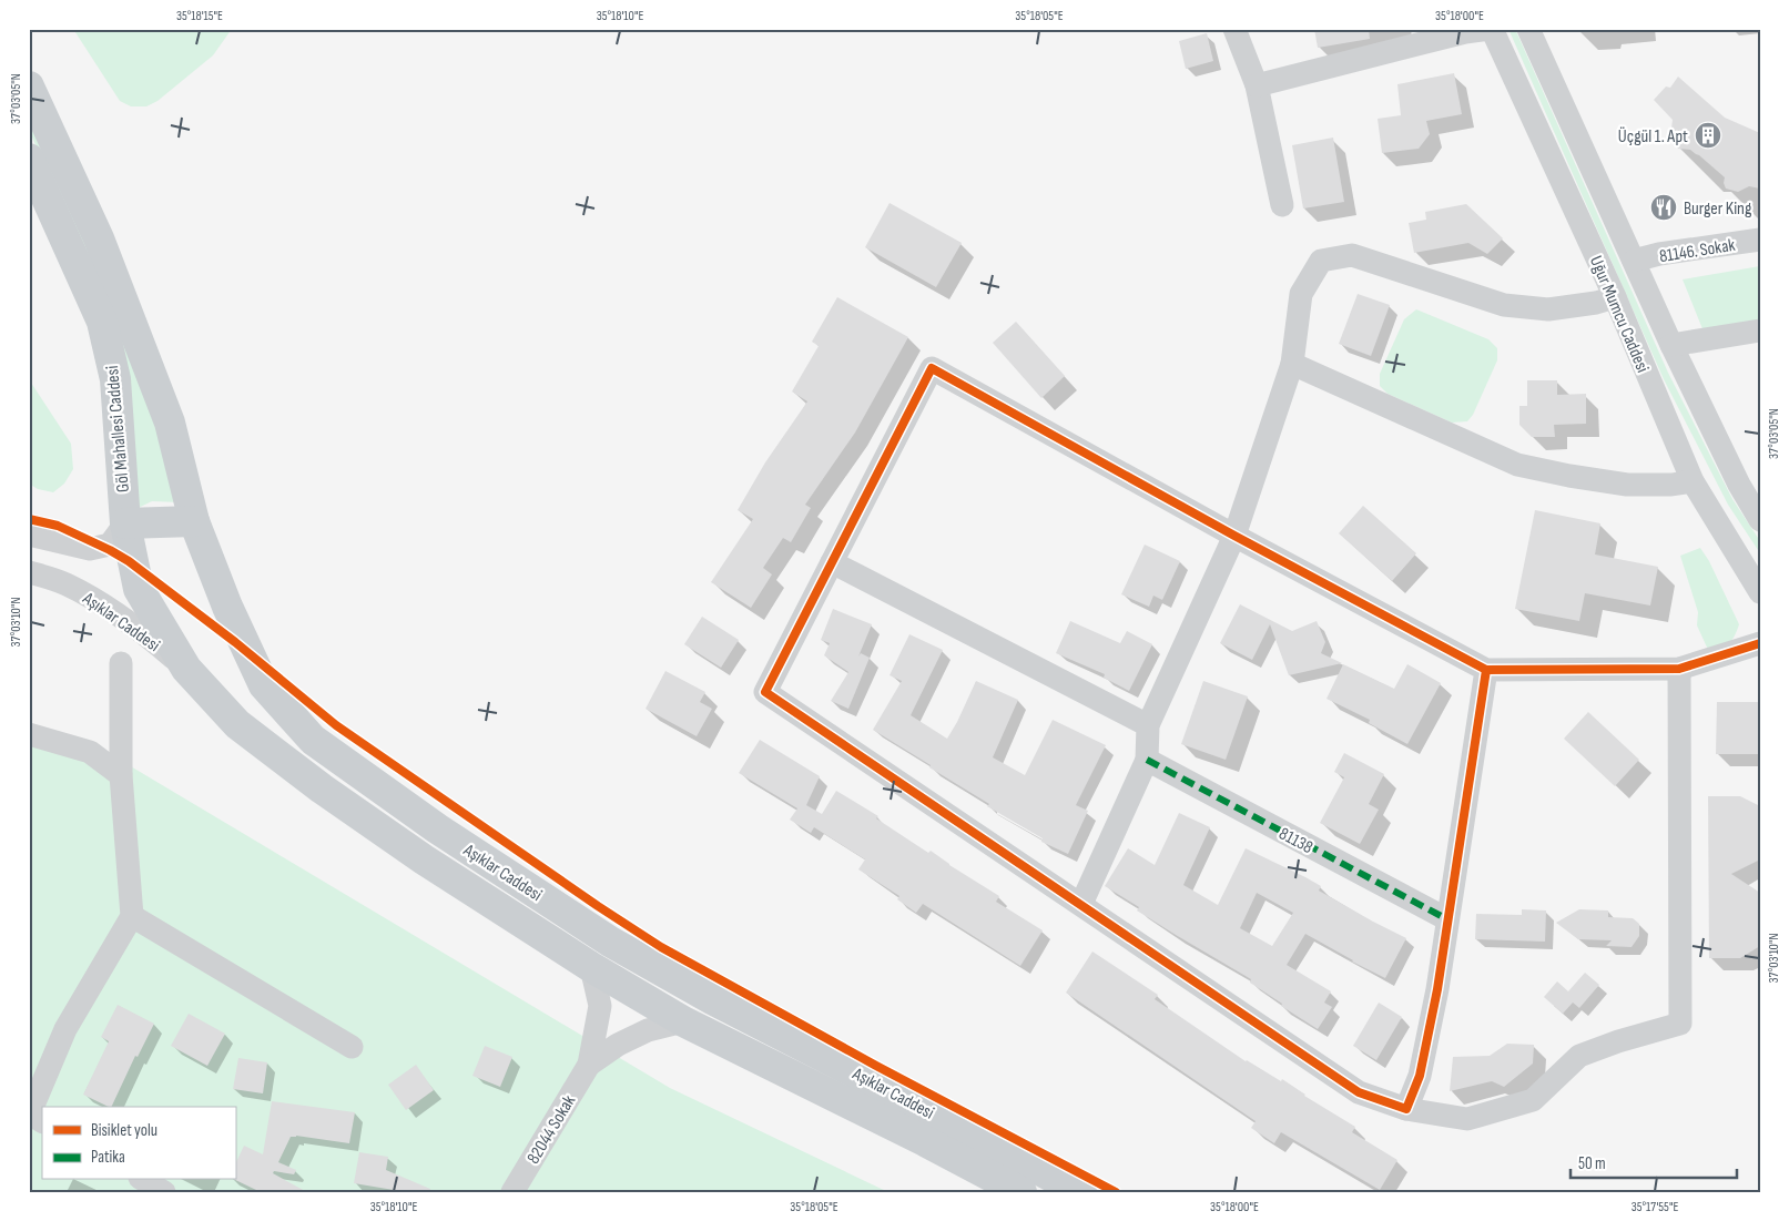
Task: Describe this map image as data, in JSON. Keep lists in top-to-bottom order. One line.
{"streets":{"main road":["Göl Mahallesi Caddesi","Aşıklar Caddesi"],"street":["81146. Sokak","Uğur Mumcu Caddesi","81138","82044 Sokak"]},"crossings":[["81146. Sokak","Uğur Mumcu Caddesi"],["Göl Mahallesi Caddesi","Aşıklar Caddesi"]],"places":{"building":["Üçgül 1. Apt"],"restaurant":["Burger King"]},"legend":["Bisiklet yolu","Patika"],"scale_bar":"50 m","coordinates":["35°18'15\"E","35°18'10\"E","35°18'05\"E","35°18'00\"E","37°03'05\"N","37°03'10\"N","35°17'55\"E"]}
